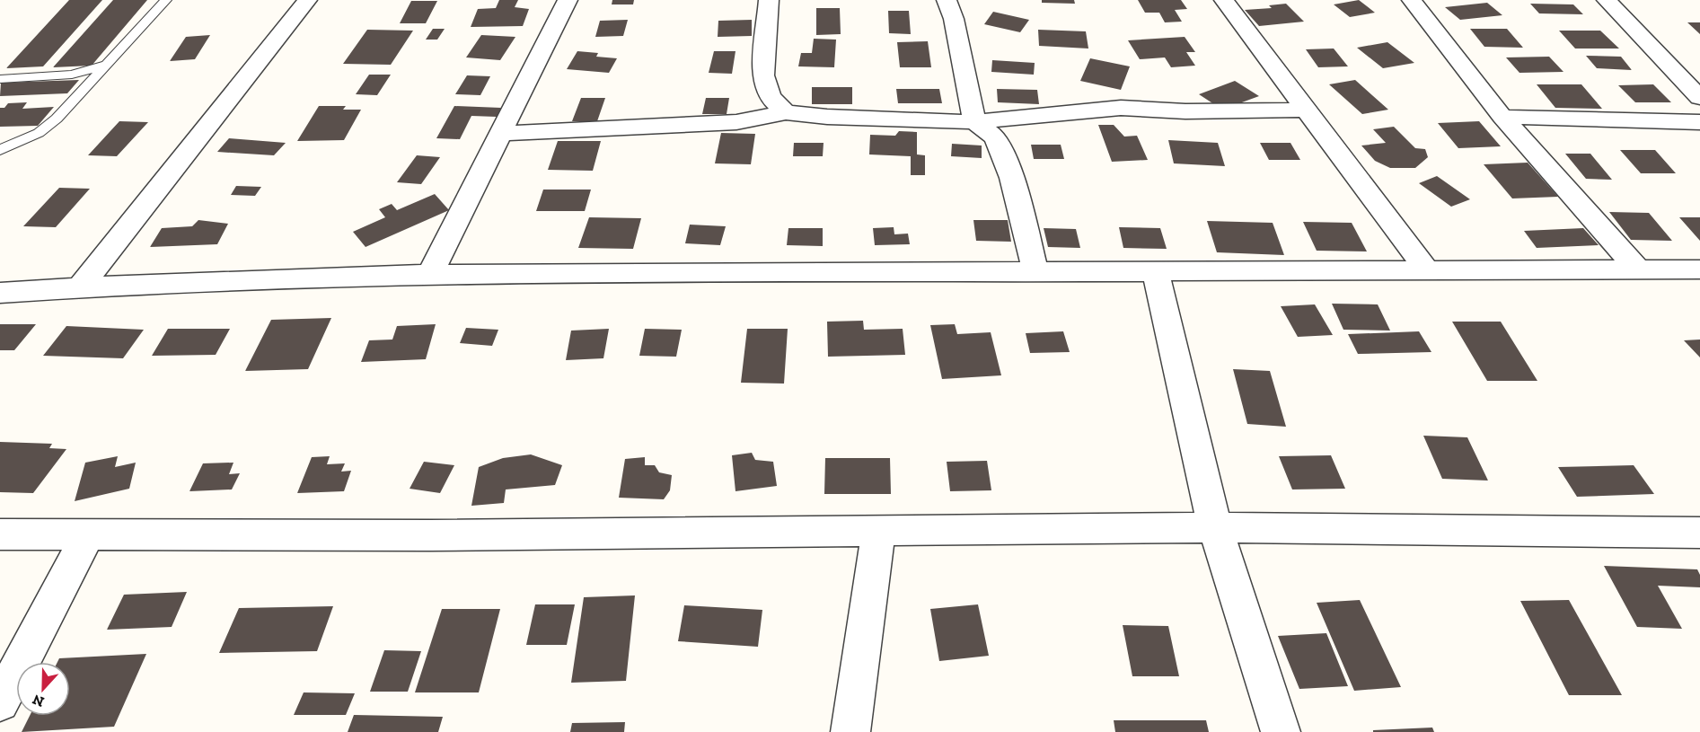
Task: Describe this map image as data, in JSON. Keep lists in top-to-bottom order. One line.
{"north":"bottom"}
